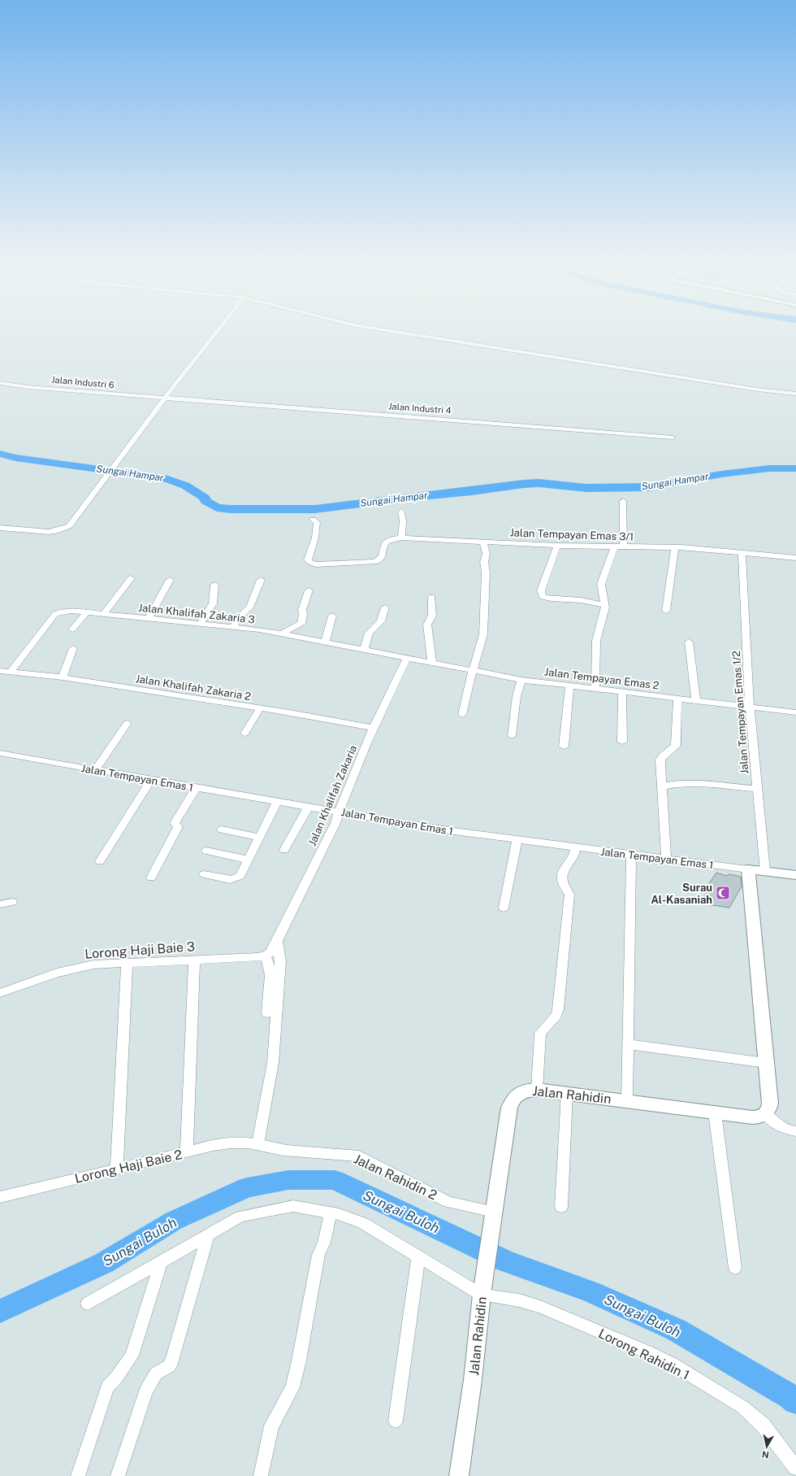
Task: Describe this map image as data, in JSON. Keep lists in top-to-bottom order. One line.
{"streets":{"street":["Jalan Industri 6","Jalan Industri 4","Jalan Tempayan Emas 3/1","Jalan Khalifah Zakaria 3","Jalan Tempayan Emas 2","Jalan Khalifah Zakaria 2","Jalan Tempayan Emas 1/2","Jalan Tempayan Emas 1","Jalan Khalifah Zakaria","Lorong Haji Baie 3","Jalan Rahidin","Lorong Haji Baie 2","Jalan Rahidin 2","Lorong Rahidin 1"]},"crossings":[["Jalan Industri 6","Jalan Industri 4"],["Jalan Tempayan Emas 3/1","Jalan Tempayan Emas 1/2"],["Jalan Khalifah Zakaria 3","Jalan Tempayan Emas 2"],["Jalan Khalifah Zakaria 3","Jalan Khalifah Zakaria 2"],["Jalan Khalifah Zakaria 3","Jalan Khalifah Zakaria"],["Jalan Tempayan Emas 2","Jalan Tempayan Emas 1/2"],["Jalan Tempayan Emas 2","Jalan Khalifah Zakaria"],["Jalan Khalifah Zakaria 2","Jalan Khalifah Zakaria"],["Jalan Tempayan Emas 1/2","Jalan Tempayan Emas 1"],["Jalan Tempayan Emas 1","Jalan Khalifah Zakaria"],["Jalan Rahidin","Jalan Rahidin 2"],["Jalan Rahidin","Lorong Rahidin 1"],["Lorong Haji Baie 2","Jalan Rahidin 2"]],"water":["Sungai Hampar","Sungai Buloh"],"places":{"mosque":["Surau Al-Kasaniah"]},"north":"bottom"}
